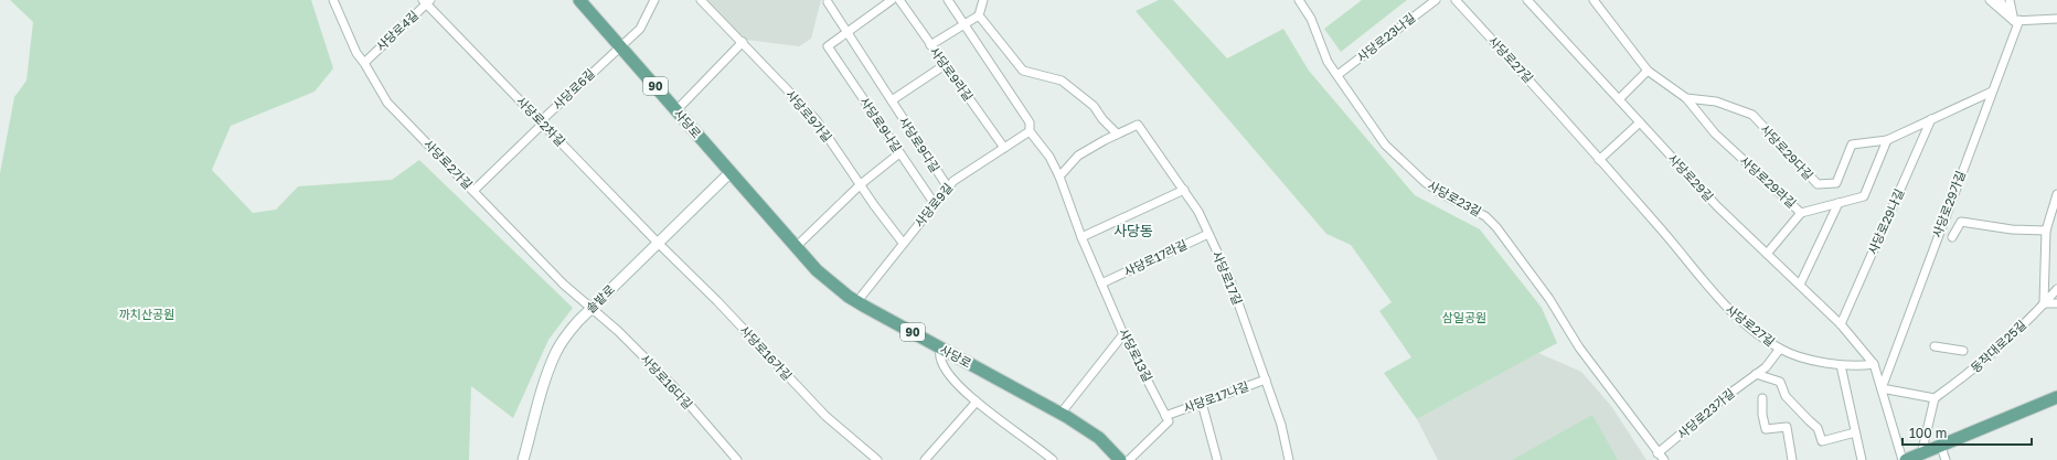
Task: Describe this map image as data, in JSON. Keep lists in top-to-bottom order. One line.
{"streets":{"main road":["90","사당로"],"street":["사당로4길","사당로23나길","사당로27길","사당로9라길","사당로6길","사당로9가길","사당로2차길","사당로9나길","사당로9다길","사당로29다길","사당로2가길","사당로29길","사당로29라길","사당로23길","사당로29가길","사당로9길","사당로29나길","사당로17라길","사당로17길","솔밭로","동작대로25길","사당로16가길","사당로13길","사당로16다길","사당로17나길","사당로23가길"]},"crossings":[["사당로4길","사당로2차길"],["사당로4길","사당로2가길"],["사당로23나길","사당로23길"],["사당로27길","사당로29길"],["사당로27길","사당로23가길"],["사당로9라길","사당로9길"],["사당로6길","사당로2차길"],["사당로6길","사당로"],["사당로6길","사당로2가길"],["사당로9가길","사당로9길"],["사당로2차길","솔밭로"],["사당로2차길","사당로16가길"],["사당로","사당로9길"],["사당로","솔밭로"],["사당로9나길","사당로9다길"],["사당로9나길","사당로9길"],["사당로9다길","사당로9길"],["사당로29다길","사당로29라길"],["사당로29다길","사당로29가길"],["사당로29다길","사당로29나길"],["사당로2가길","솔밭로"],["사당로2가길","사당로16다길"],["사당로29길","사당로29가길"],["사당로29길","사당로29나길"],["사당로23길","사당로23가길"],["사당로9길","사당로13길"],["사당로17라길","사당로17길"],["사당로17라길","사당로13길"],["사당로17길","사당로17나길"],["솔밭로","사당로16가길"],["솔밭로","사당로16다길"],["사당로13길","사당로17나길"]],"districts":["사당동"],"parks":["까치산공원","삼일공원"],"scale_bar":"100 m"}
